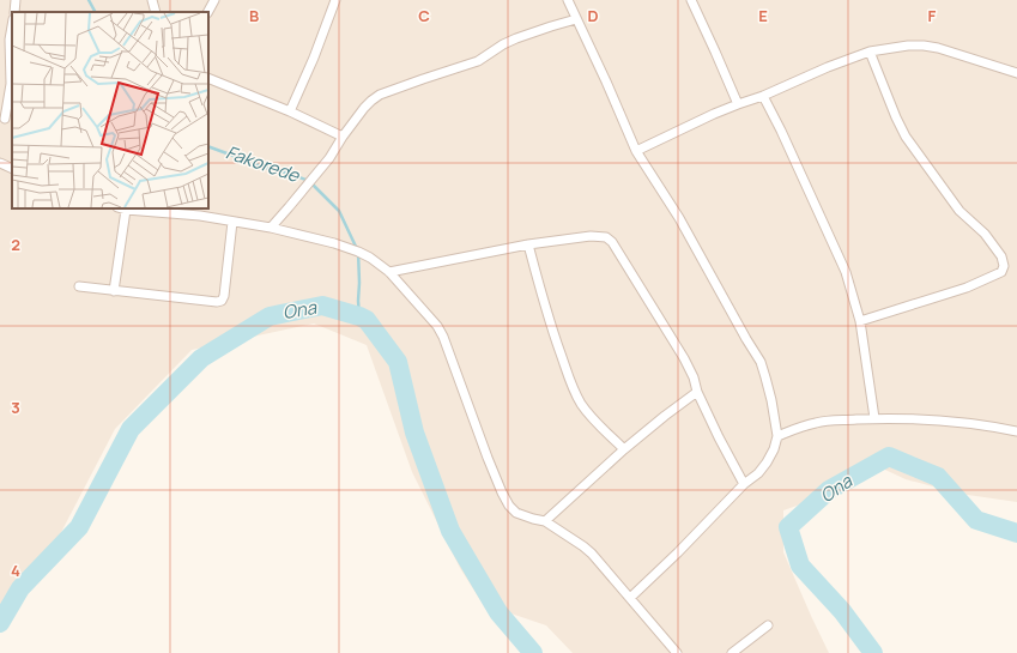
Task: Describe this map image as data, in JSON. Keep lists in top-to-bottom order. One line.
{"water":["Fakorede","Ona"],"grid":{"columns":["B","C","D","E","F"],"rows":["2","3","4"]}}
